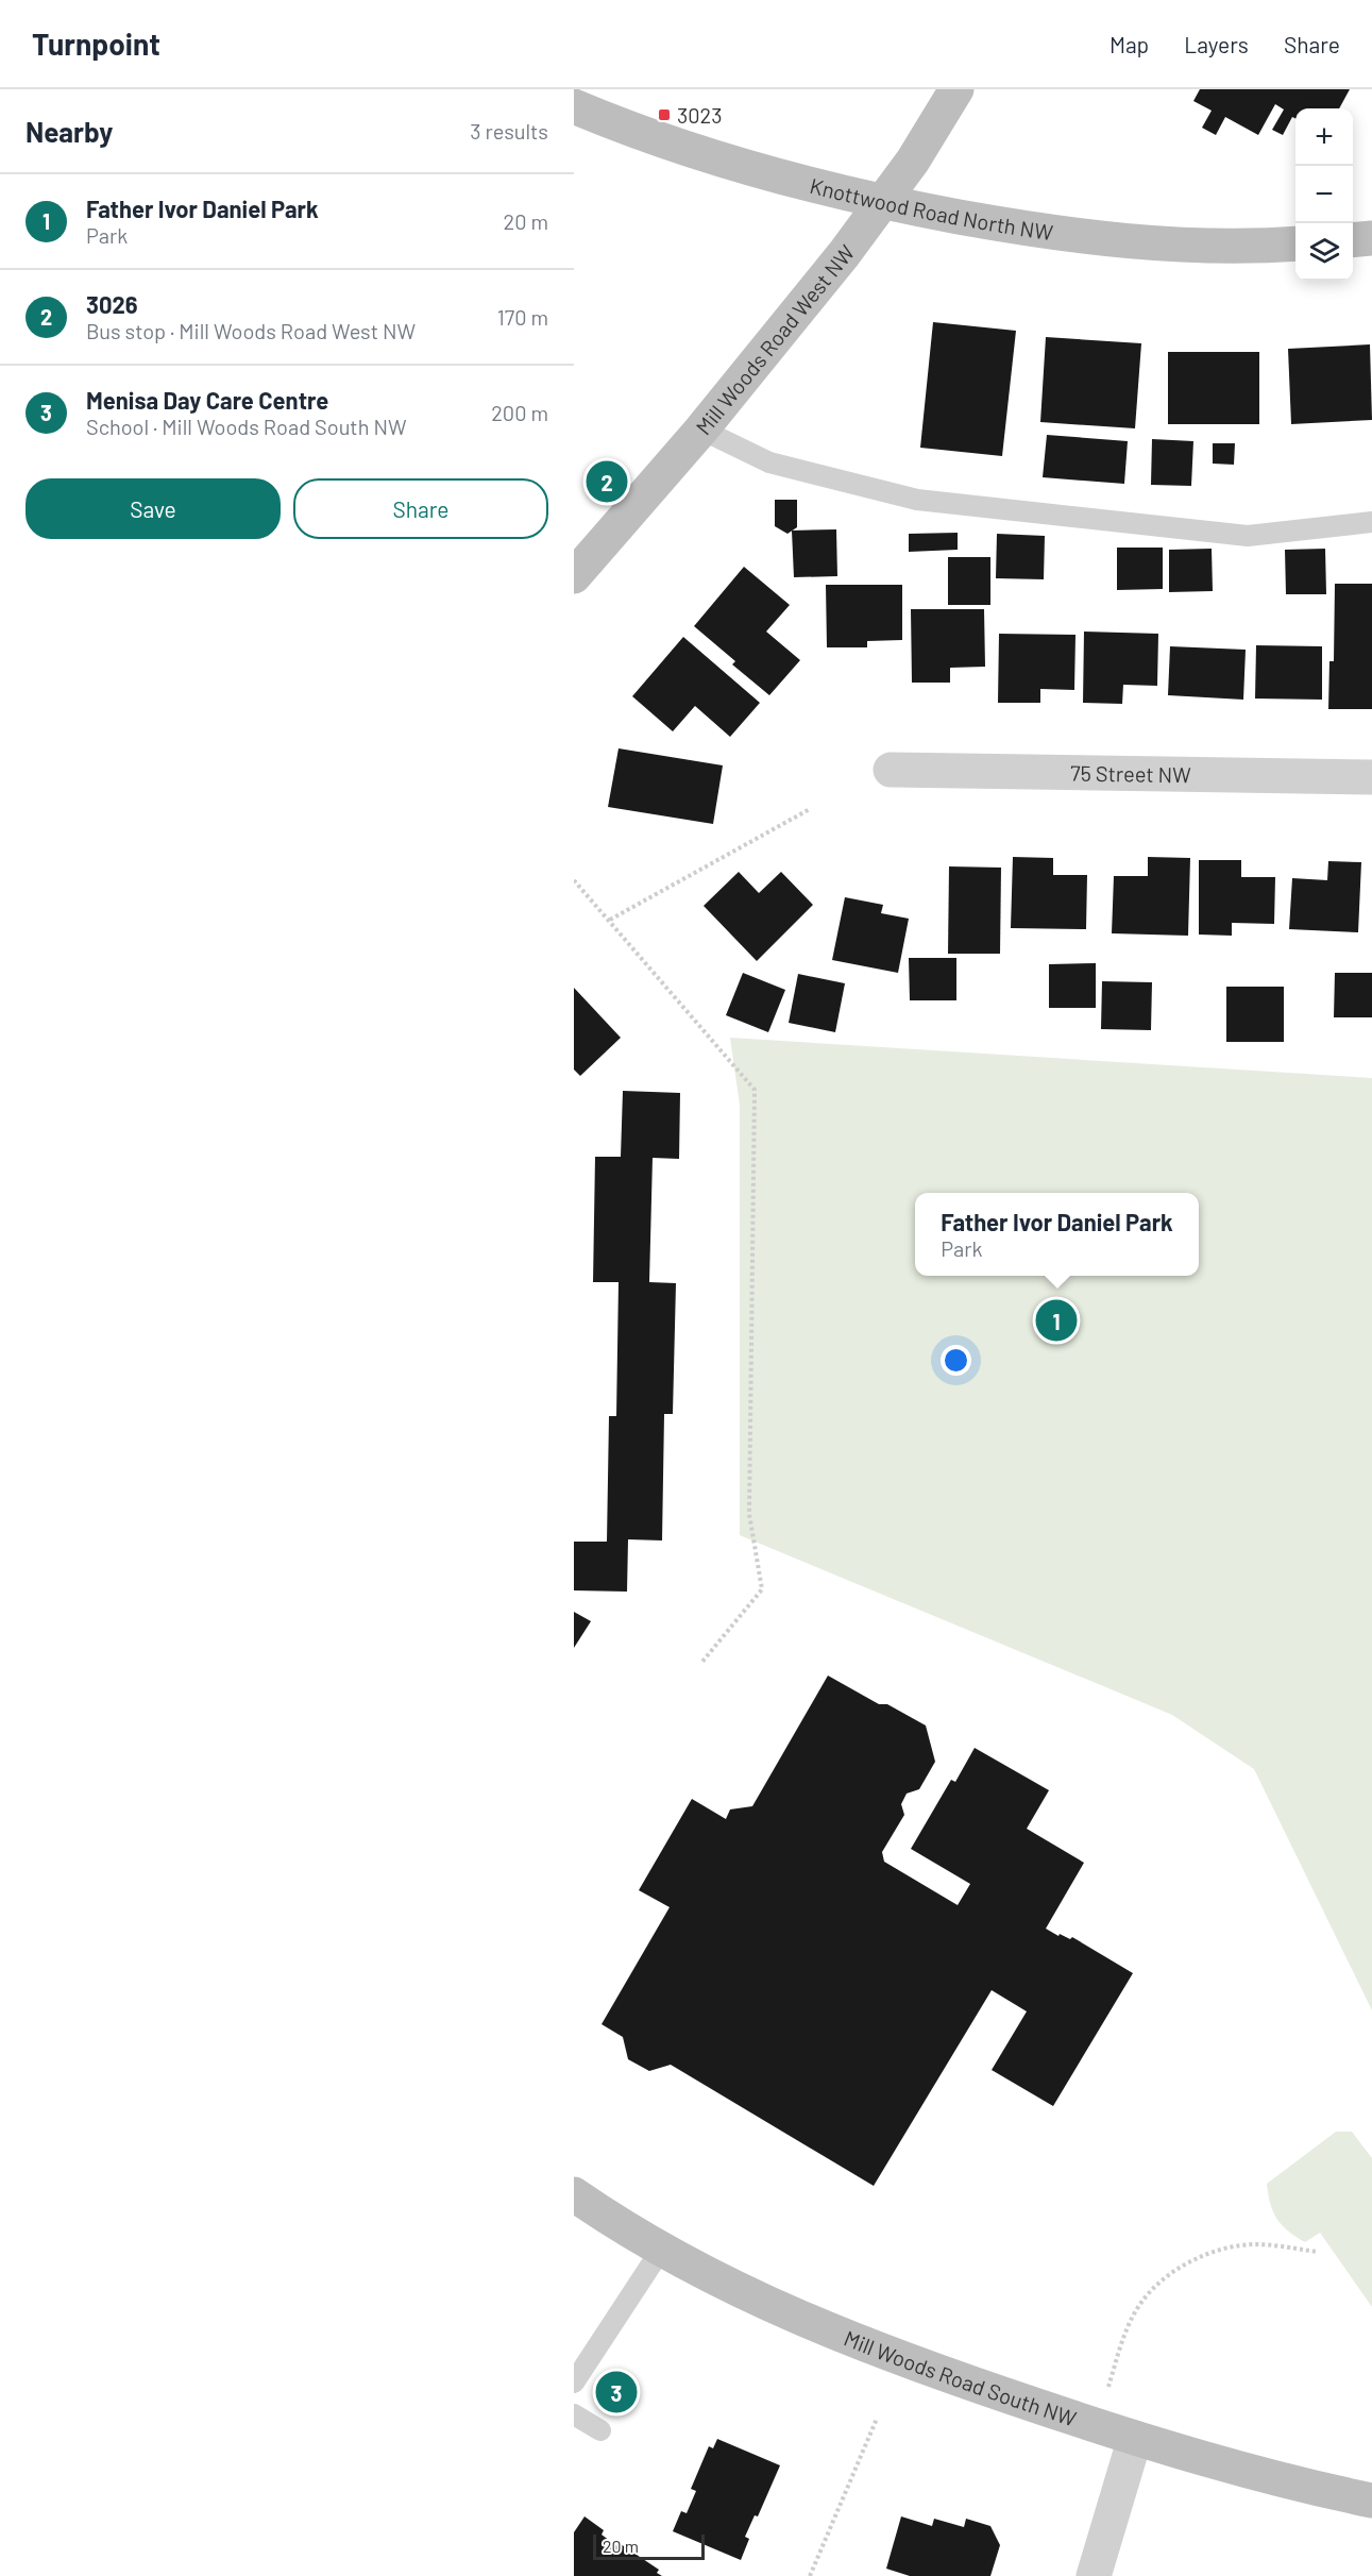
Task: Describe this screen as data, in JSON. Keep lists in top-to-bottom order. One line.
{"streets":{"street":["Knottwood Road North NW","Mill Woods Road West NW","75 Street NW","Mill Woods Road South NW"]},"crossings":[["Knottwood Road North NW","Mill Woods Road West NW"]],"places":{"transit":["3023"]},"scale_bar":"20 m","page":{"header":"Turnpoint","nav":["Map","Layers","Share"],"heading":["Nearby","3 results"],"map_buttons":["+","−"],"list":[{"mark":"1","name":"Father Ivor Daniel Park","note":"Park","value":"20 m"},{"mark":"2","name":"3026","note":"Bus stop · Mill Woods Road West NW","value":"170 m"},{"mark":"3","name":"Menisa Day Care Centre","note":"School · Mill Woods Road South NW","value":"200 m"}],"pins":["2","1","3"],"buttons":["Save","Share"],"popup":["Father Ivor Daniel Park","Park"],"scale":"20 m"}}
